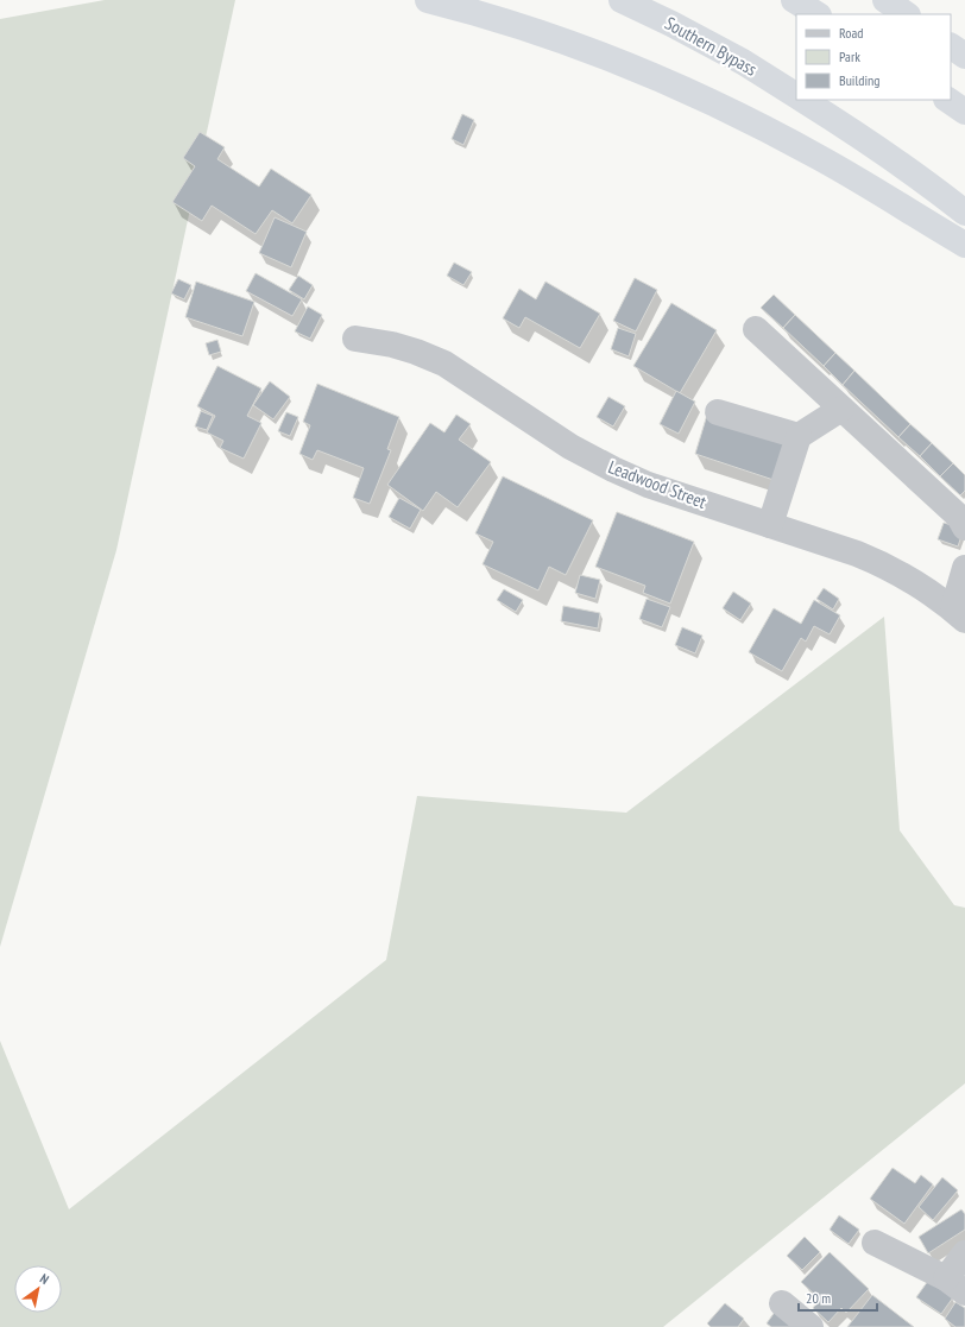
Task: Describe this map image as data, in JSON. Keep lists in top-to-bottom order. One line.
{"streets":{"highway":["Southern Bypass"],"street":["Leadwood Street"]},"legend":["Road","Park","Building"],"scale_bar":"20 m","north":"top right"}
